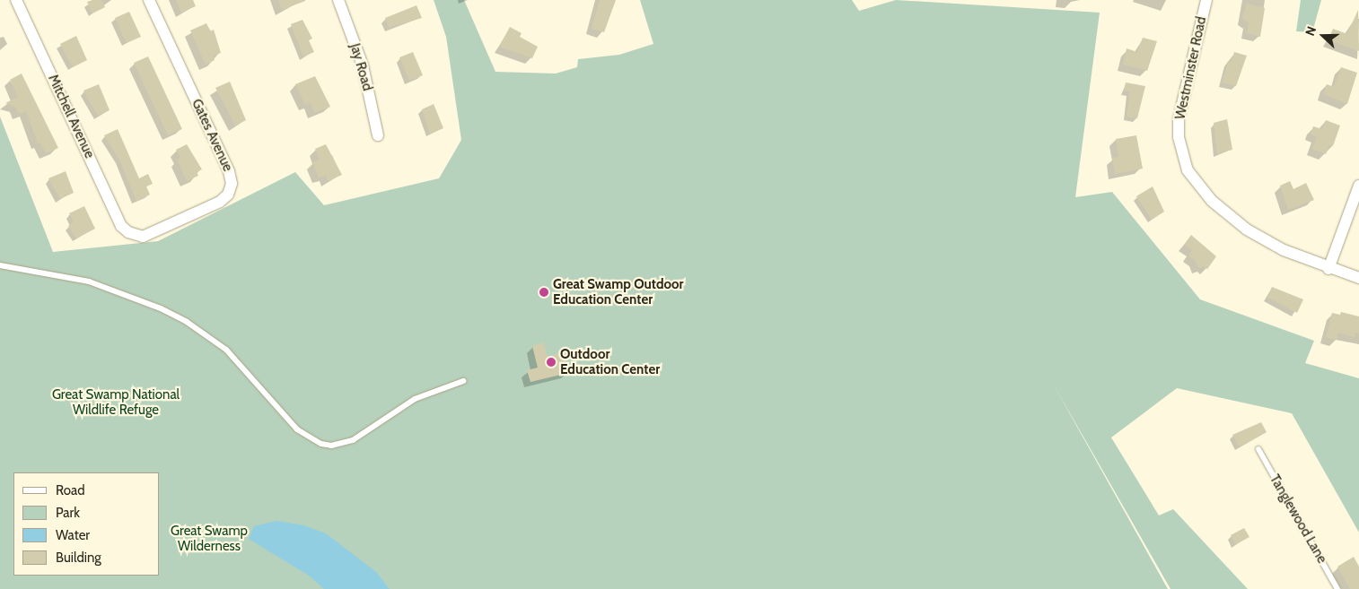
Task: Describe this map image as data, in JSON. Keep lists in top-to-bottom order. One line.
{"streets":{"street":["Jay Road","Westminster Road","Mitchell Avenue","Gates Avenue"],"lane":["Tanglewood Lane"]},"crossings":[["Mitchell Avenue","Gates Avenue"]],"parks":["Great Swamp National Wildlife Refuge","Great Swamp Wilderness"],"places":["Great Swamp Outdoor Education Center","Outdoor Education Center"],"legend":["Road","Park","Water","Building"],"north":"left"}
